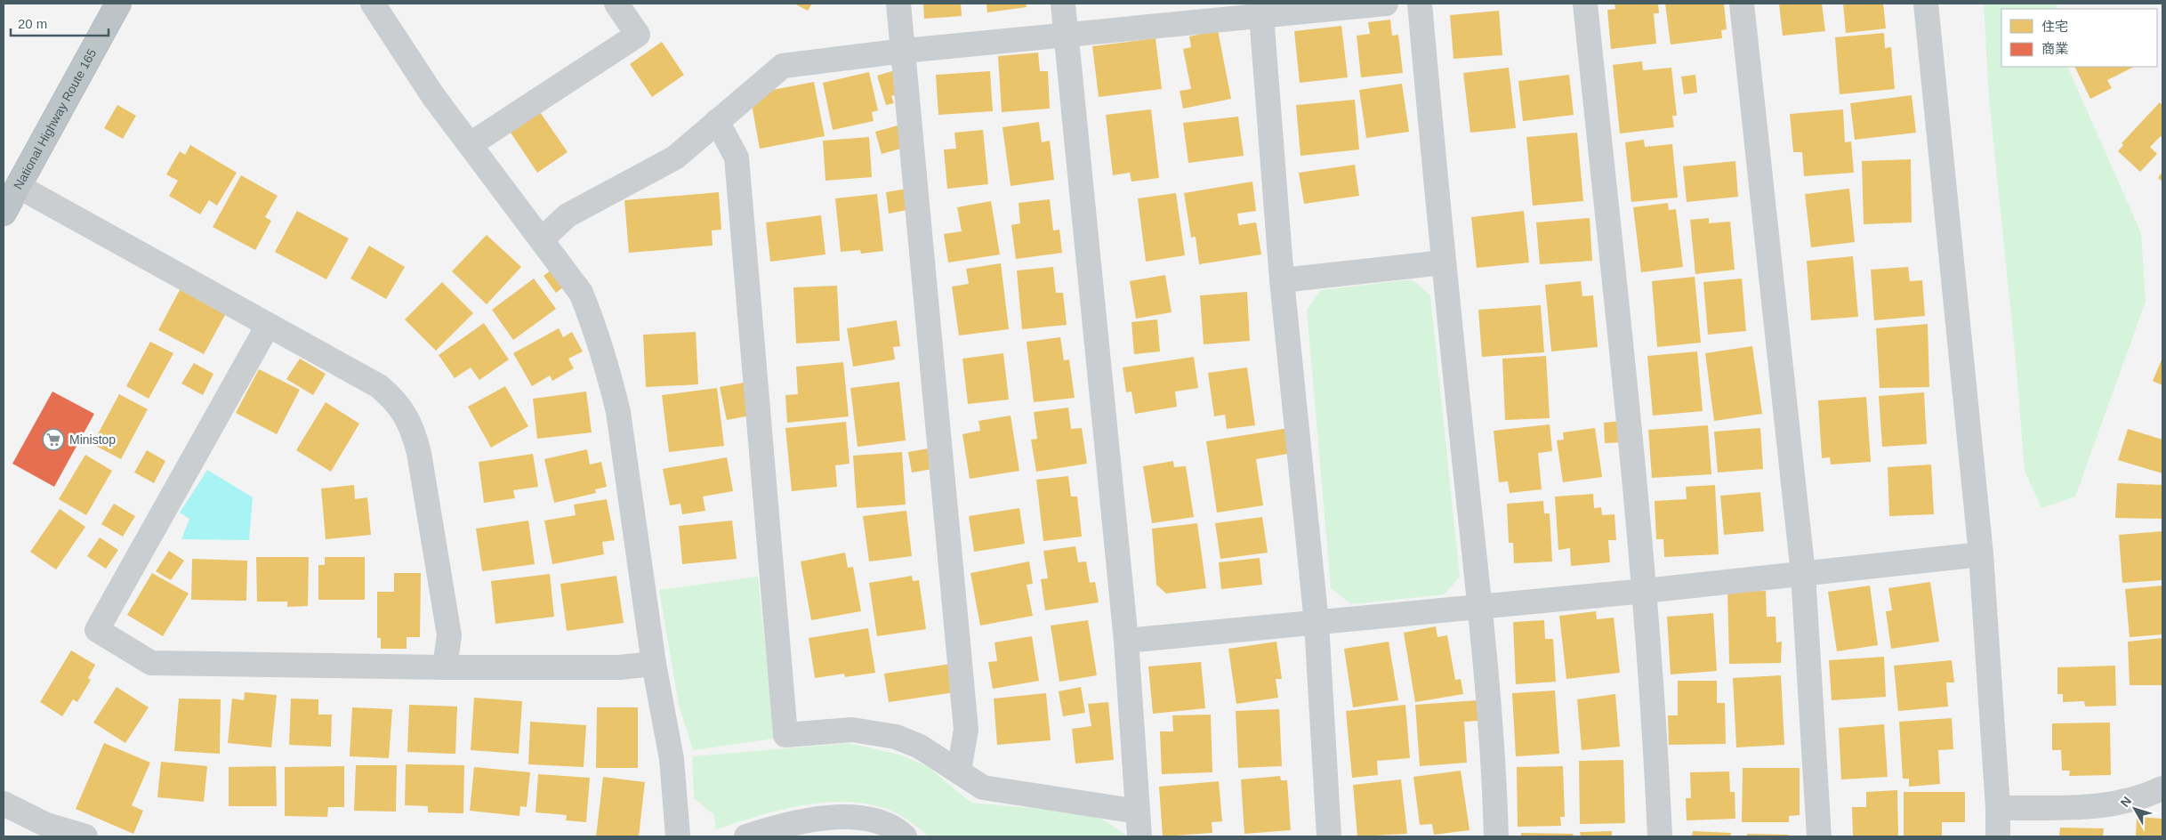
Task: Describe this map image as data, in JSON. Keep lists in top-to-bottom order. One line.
{"streets":{"highway":["National Highway Route 165"]},"places":{"supermarket":["Ministop"]},"legend":["住宅","商業"],"scale_bar":"20 m","north":"top left"}
